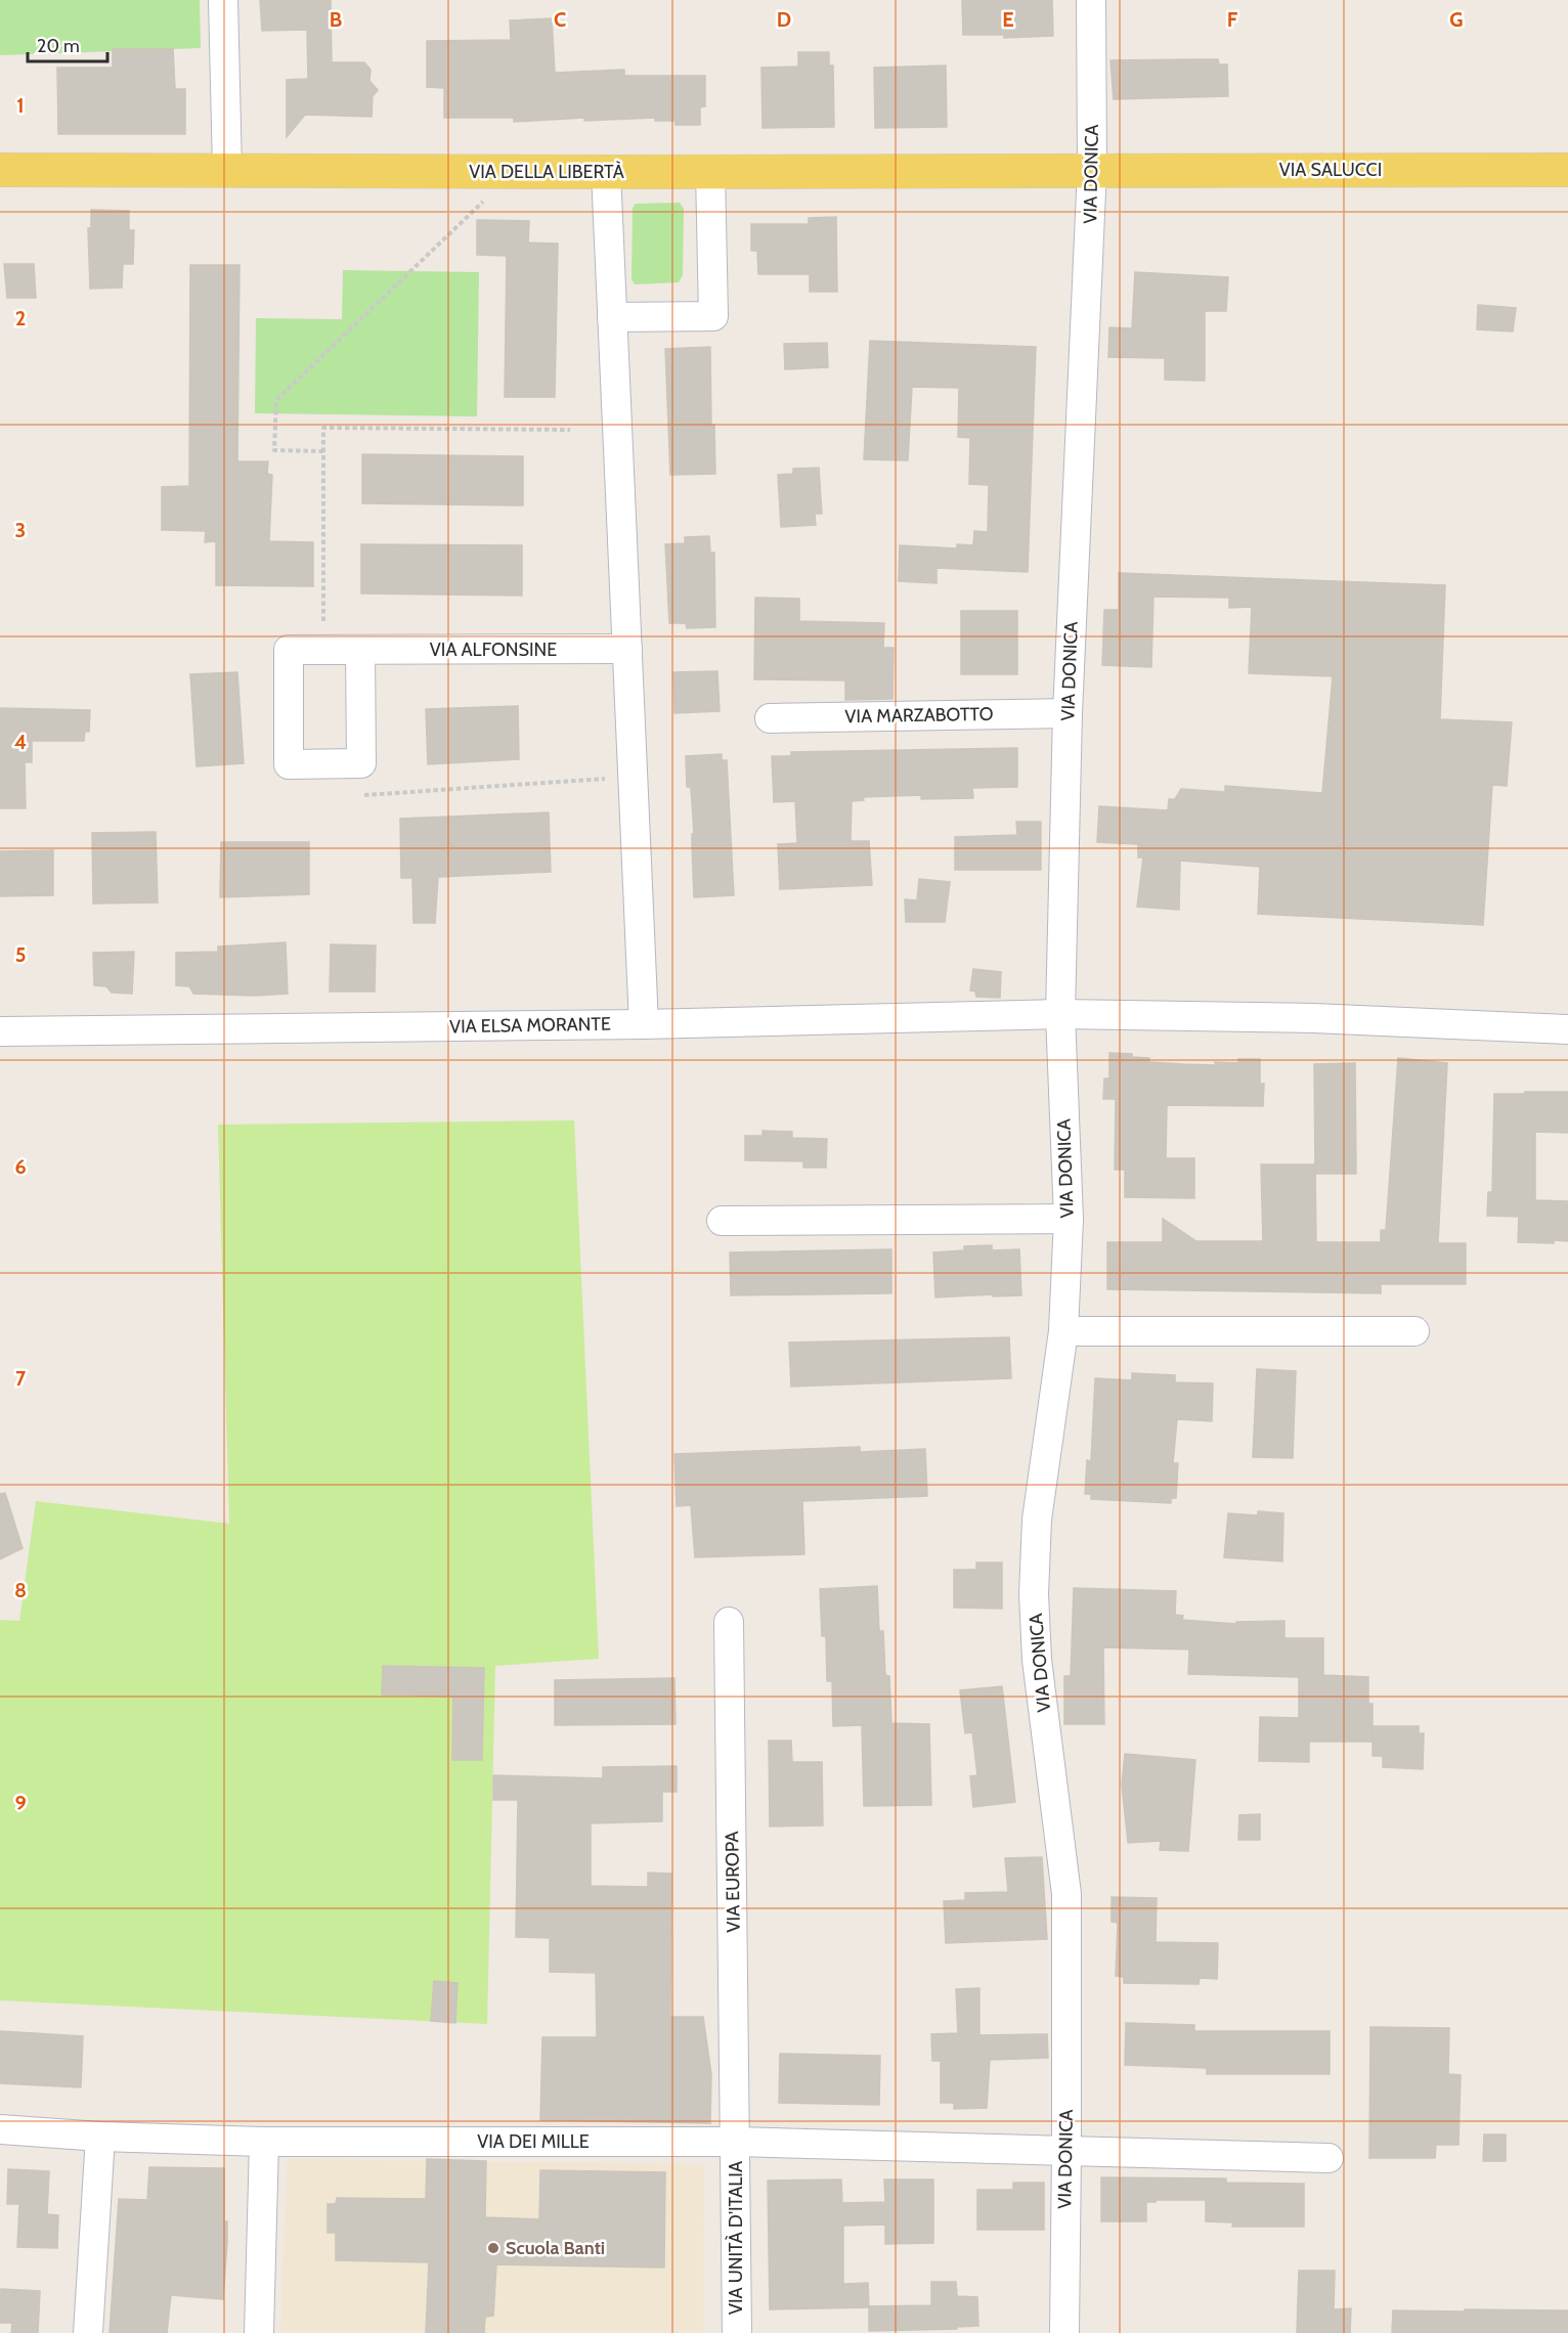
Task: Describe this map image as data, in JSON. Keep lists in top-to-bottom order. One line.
{"streets":{"main road":["VIA SALUCCI","VIA DELLA LIBERTÀ"],"street":["VIA DONICA","VIA ALFONSINE","VIA MARZABOTTO","VIA ELSA MORANTE","VIA EUROPA","VIA DEI MILLE","VIA UNITÀ D'ITALIA"]},"crossings":[["VIA SALUCCI","VIA DELLA LIBERTÀ"],["VIA SALUCCI","VIA DONICA"],["VIA DELLA LIBERTÀ","VIA DONICA"],["VIA DONICA","VIA MARZABOTTO"],["VIA DONICA","VIA ELSA MORANTE"],["VIA DONICA","VIA DEI MILLE"],["VIA EUROPA","VIA DEI MILLE"],["VIA EUROPA","VIA UNITÀ D'ITALIA"],["VIA DEI MILLE","VIA UNITÀ D'ITALIA"]],"places":["Scuola Banti"],"scale_bar":"20 m","grid":{"columns":["B","C","D","E","F","G"],"rows":["1","2","3","4","5","6","7","8","9"]}}
